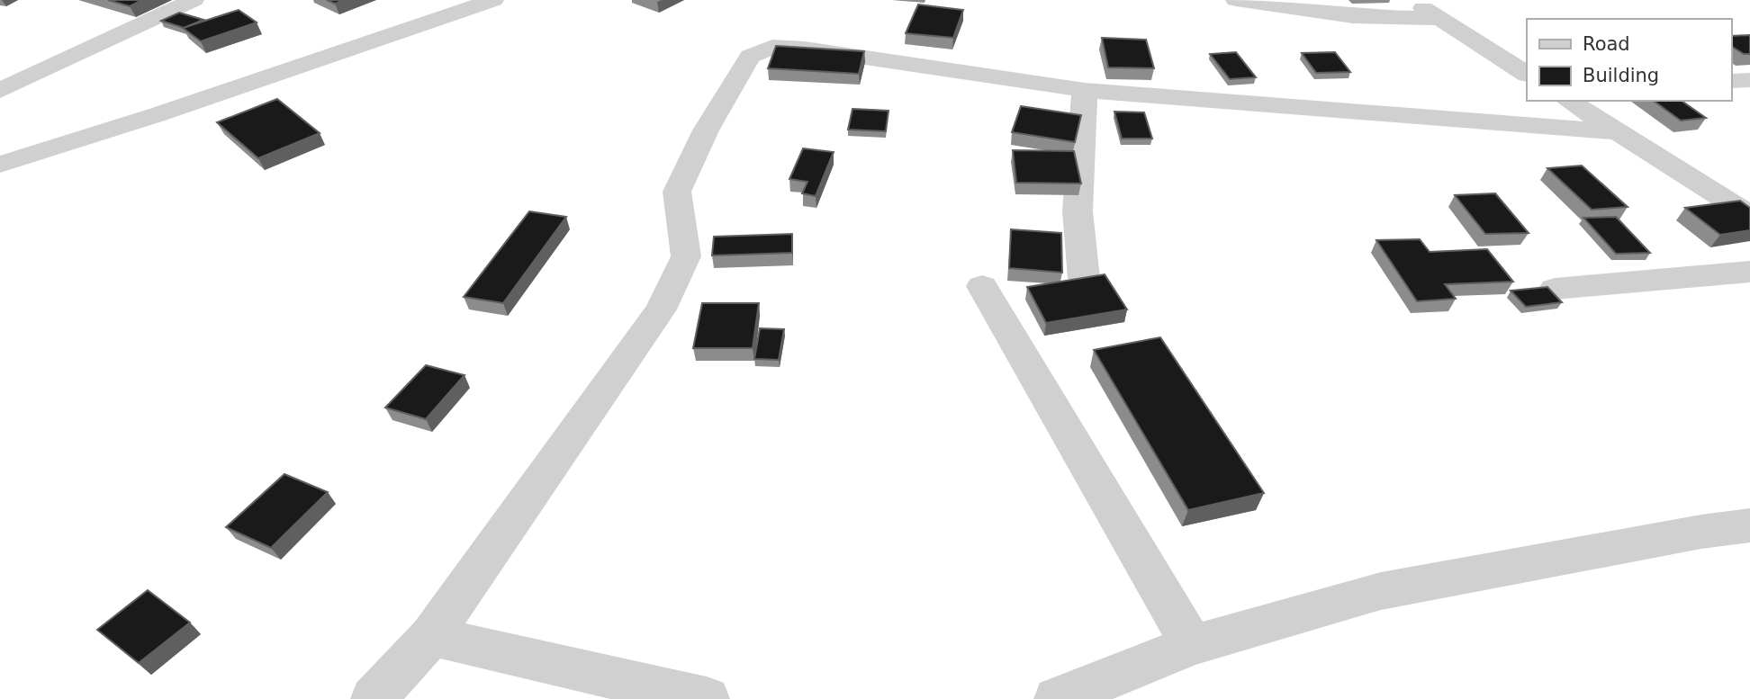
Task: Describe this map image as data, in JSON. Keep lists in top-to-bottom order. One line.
{"legend":["Road","Building"]}
